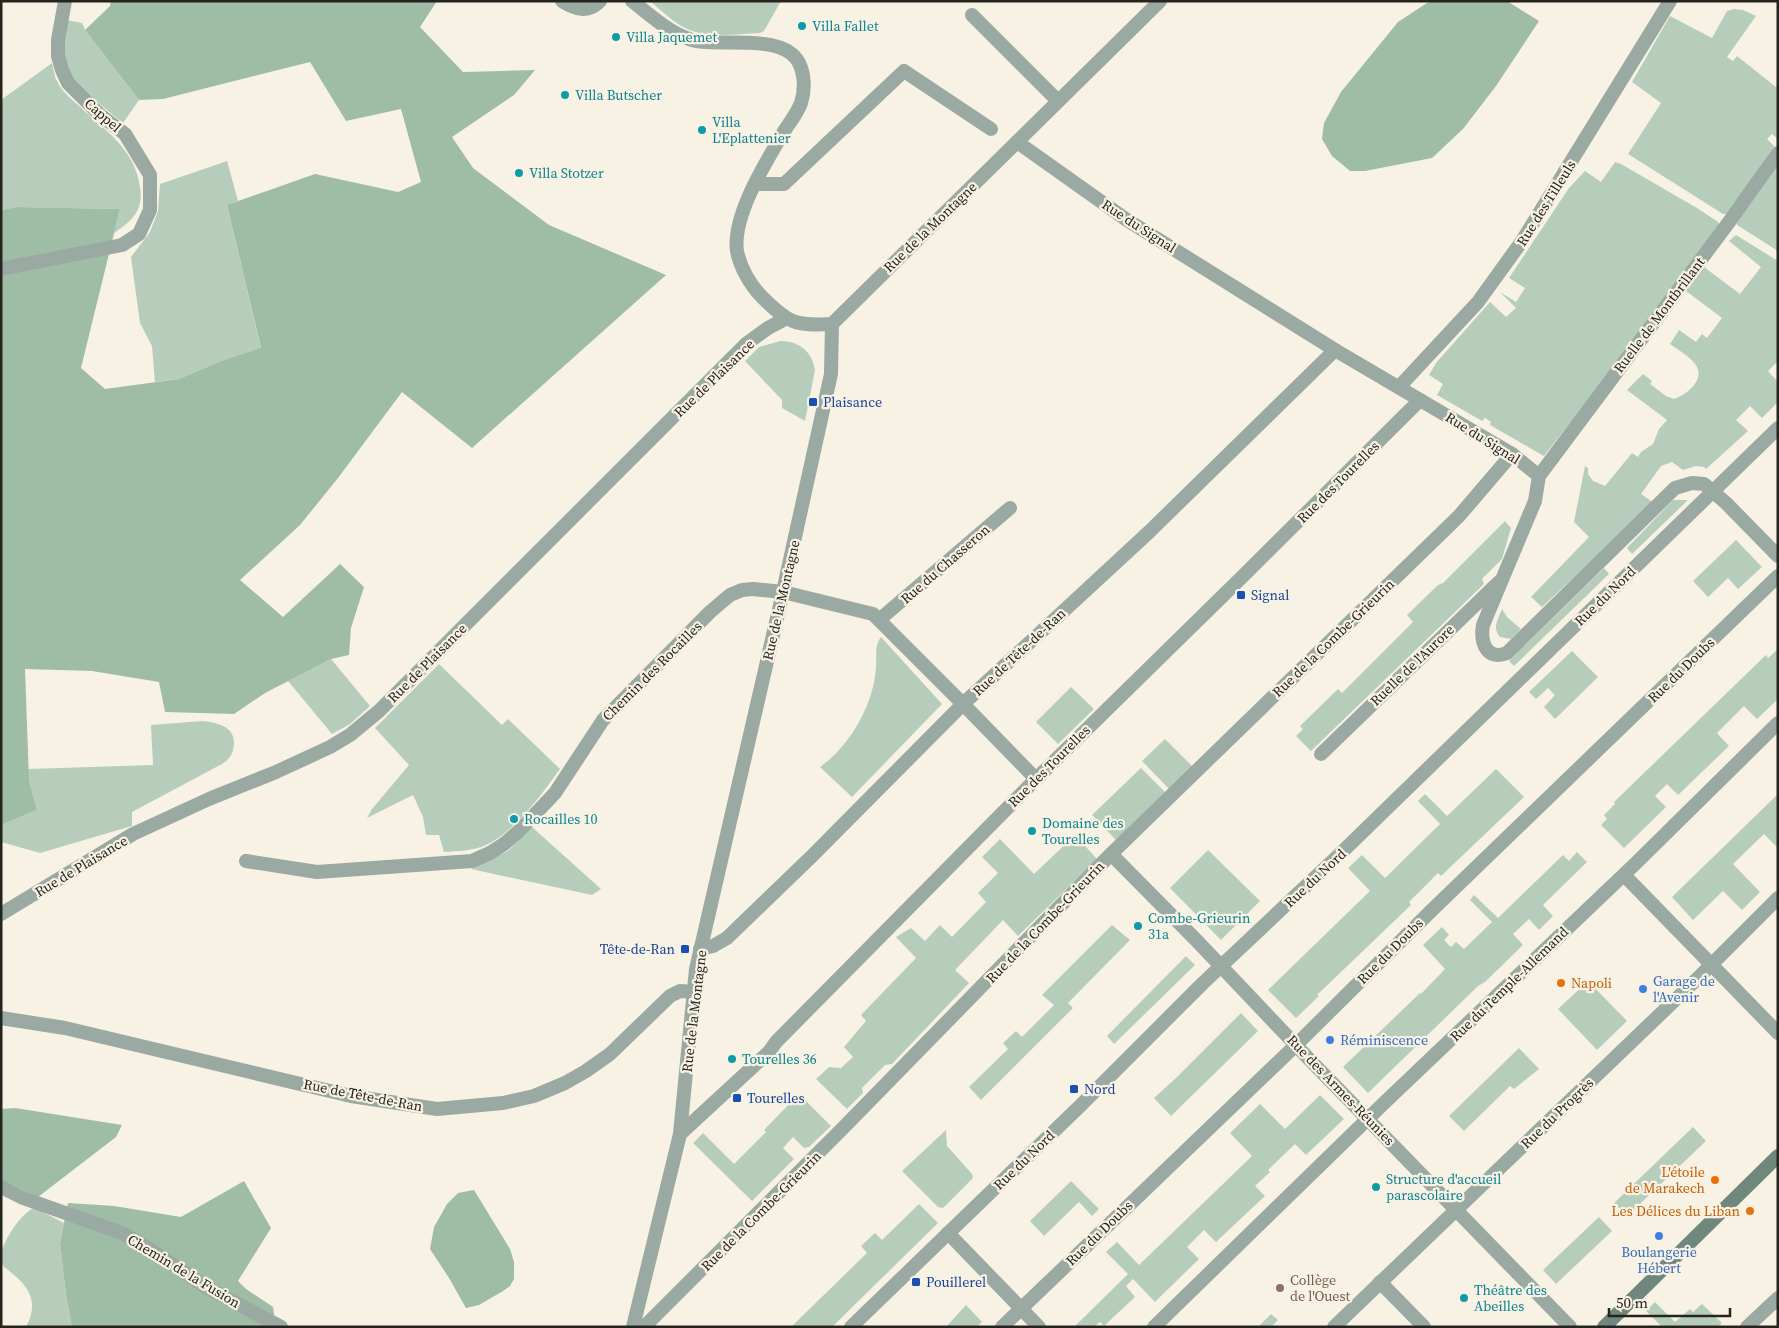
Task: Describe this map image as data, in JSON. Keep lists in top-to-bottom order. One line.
{"streets":{"street":["Cappel","Rue des Tilleuls","Rue du Signal","Rue de la Montagne","Ruelle de Montbrillant","Rue de Plaisance","Rue des Tourelles","Rue du Chasseron","Rue du Nord","Rue de la Combe-Grieurin","Rue de Tête-de-Ran","Ruelle de l'Aurore","Rue du Doubs","Chemin des Rocailles","Rue du Temple-Allemand","Rue des Armes-Réunies","Rue du Progrès","Chemin de la Fusion"]},"crossings":[["Rue des Tilleuls","Rue du Signal"],["Rue du Signal","Rue de la Montagne"],["Rue du Signal","Ruelle de Montbrillant"],["Rue du Signal","Rue des Tourelles"],["Rue du Signal","Rue de la Combe-Grieurin"],["Rue du Signal","Rue de Tête-de-Ran"],["Rue de la Montagne","Rue des Tourelles"],["Rue de la Montagne","Rue de Tête-de-Ran"],["Rue de la Montagne","Chemin des Rocailles"],["Rue du Chasseron","Chemin des Rocailles"],["Rue du Nord","Rue des Armes-Réunies"],["Rue de la Combe-Grieurin","Rue des Armes-Réunies"],["Rue du Doubs","Rue des Armes-Réunies"],["Rue du Temple-Allemand","Rue des Armes-Réunies"],["Rue des Armes-Réunies","Rue du Progrès"]],"places":{"other":["Villa Fallet","Villa Jaquemet","Villa Butscher","Villa L'Eplattenier","Villa Stotzer","Rocailles 10","Domaine des Tourelles","Combe-Grieurin 31a","Napoli","Garage de l'Avenir","Réminiscence","Tourelles 36","L'étoile de Marakech","Structure d'accueil parascolaire","Les Délices du Liban","Boulangerie Hébert","Collège de l'Ouest","Théâtre des Abeilles"],"transit":["Plaisance","Signal","Tête-de-Ran","Nord","Tourelles","Pouillerel"]},"scale_bar":"50 m"}
